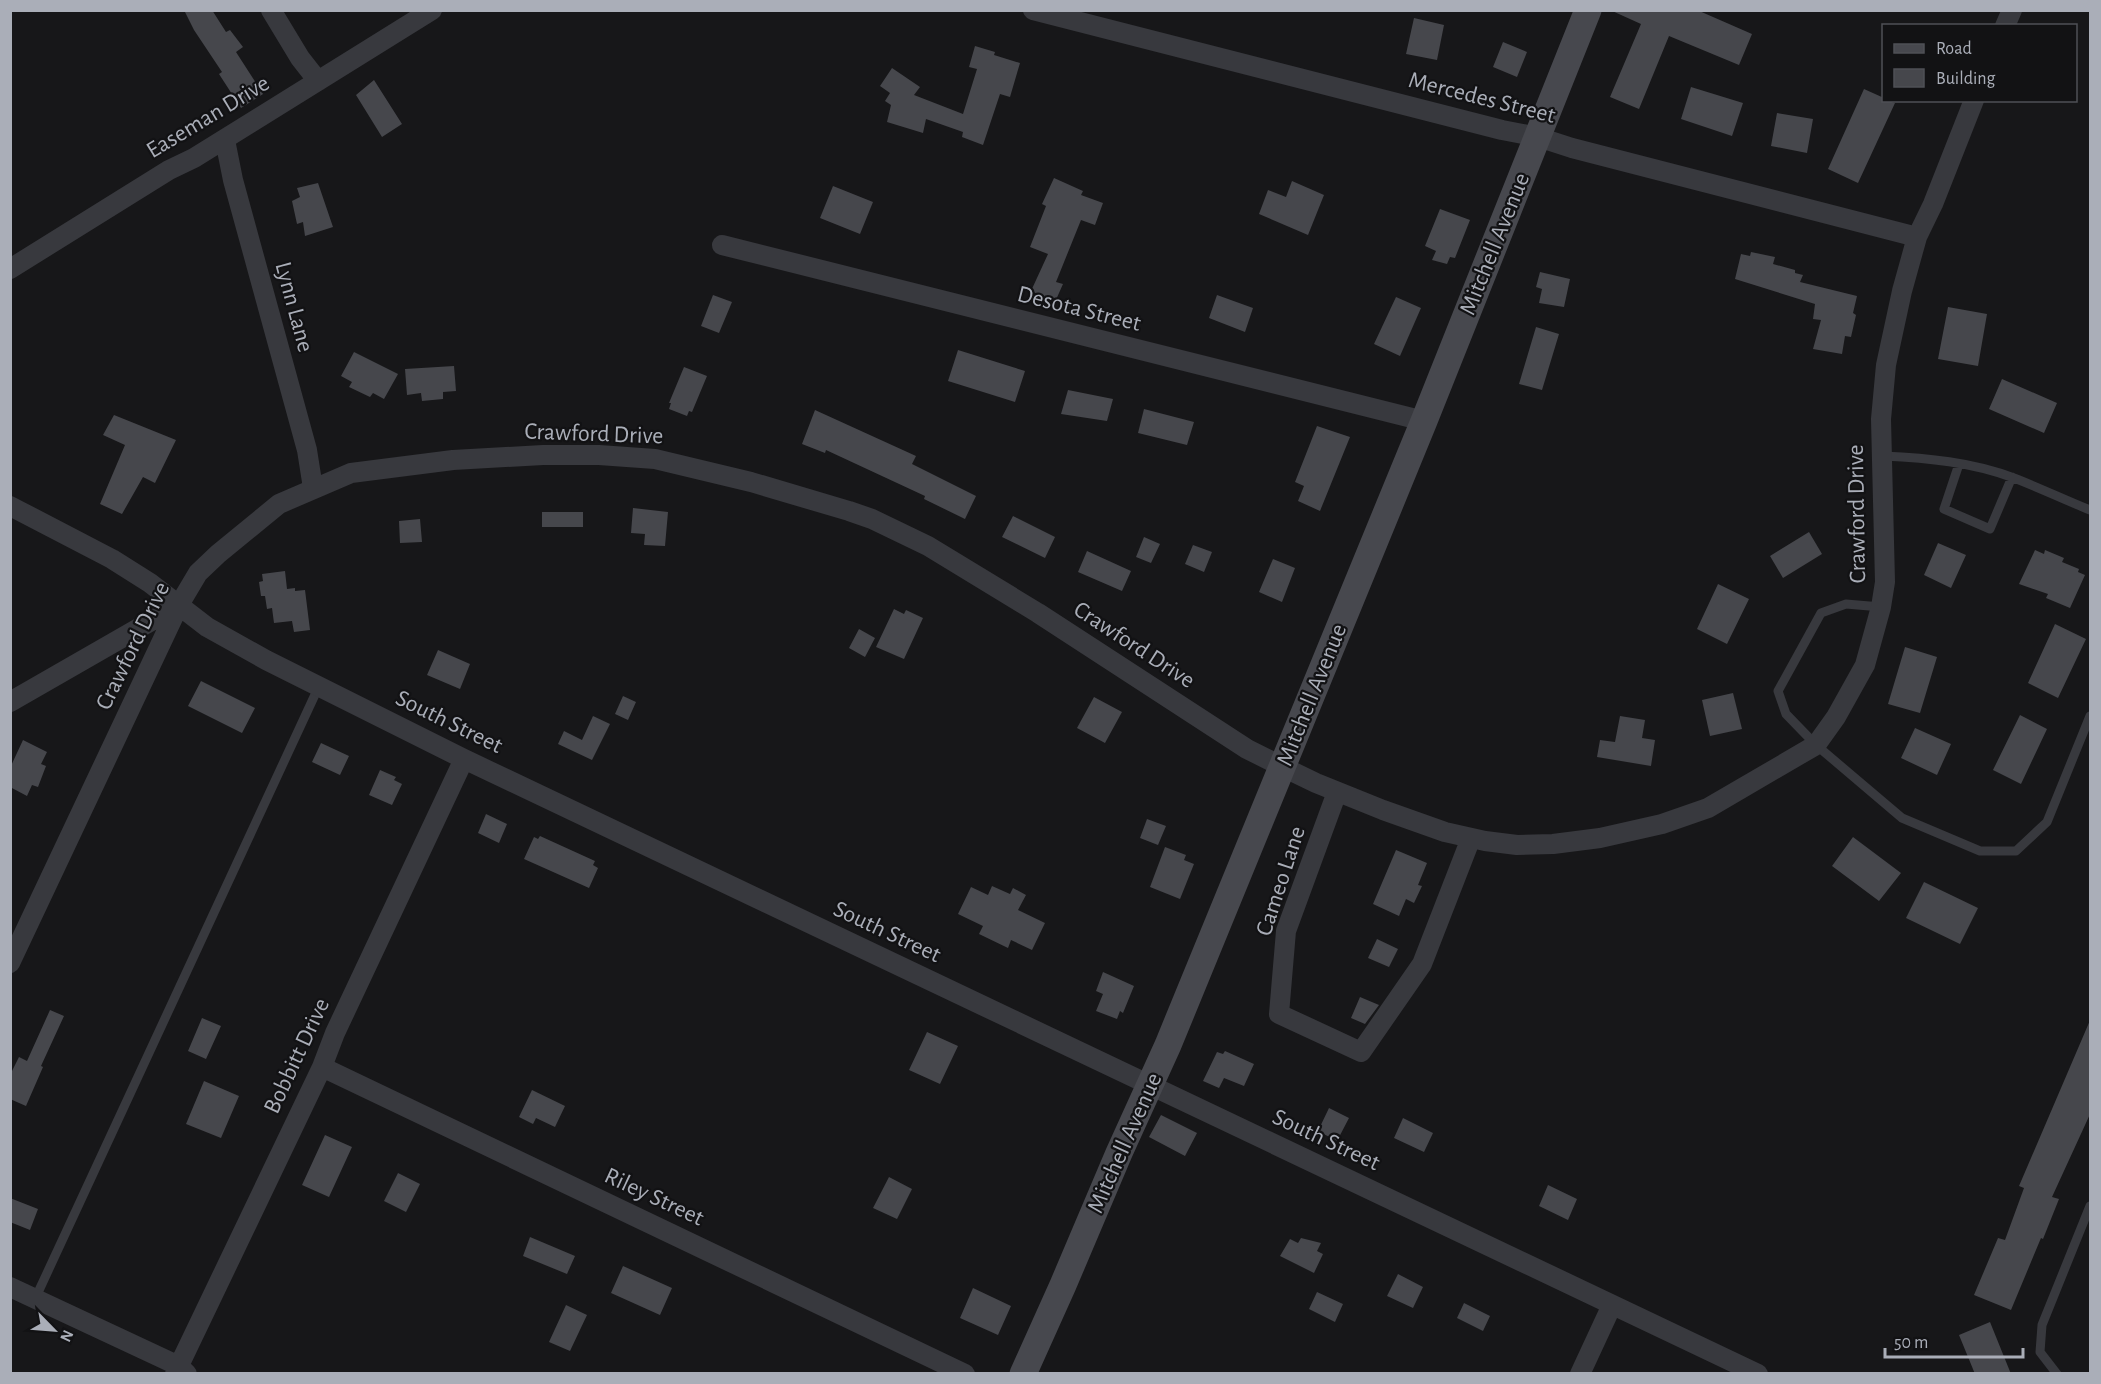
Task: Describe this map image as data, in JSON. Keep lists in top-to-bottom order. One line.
{"streets":{"street":["Mercedes Street","Easeman Drive","Mitchell Avenue","Lynn Lane","Desota Street","Crawford Drive","South Street","Cameo Lane","Bobbitt Drive","Riley Street"]},"crossings":[["Mercedes Street","Mitchell Avenue"],["Mercedes Street","Crawford Drive"],["Easeman Drive","Lynn Lane"],["Mitchell Avenue","Desota Street"],["Mitchell Avenue","Crawford Drive"],["Mitchell Avenue","South Street"],["Lynn Lane","Crawford Drive"],["Crawford Drive","South Street"],["Crawford Drive","Cameo Lane"],["South Street","Bobbitt Drive"],["Bobbitt Drive","Riley Street"]],"legend":["Road","Building"],"scale_bar":"50 m","north":"bottom right"}
